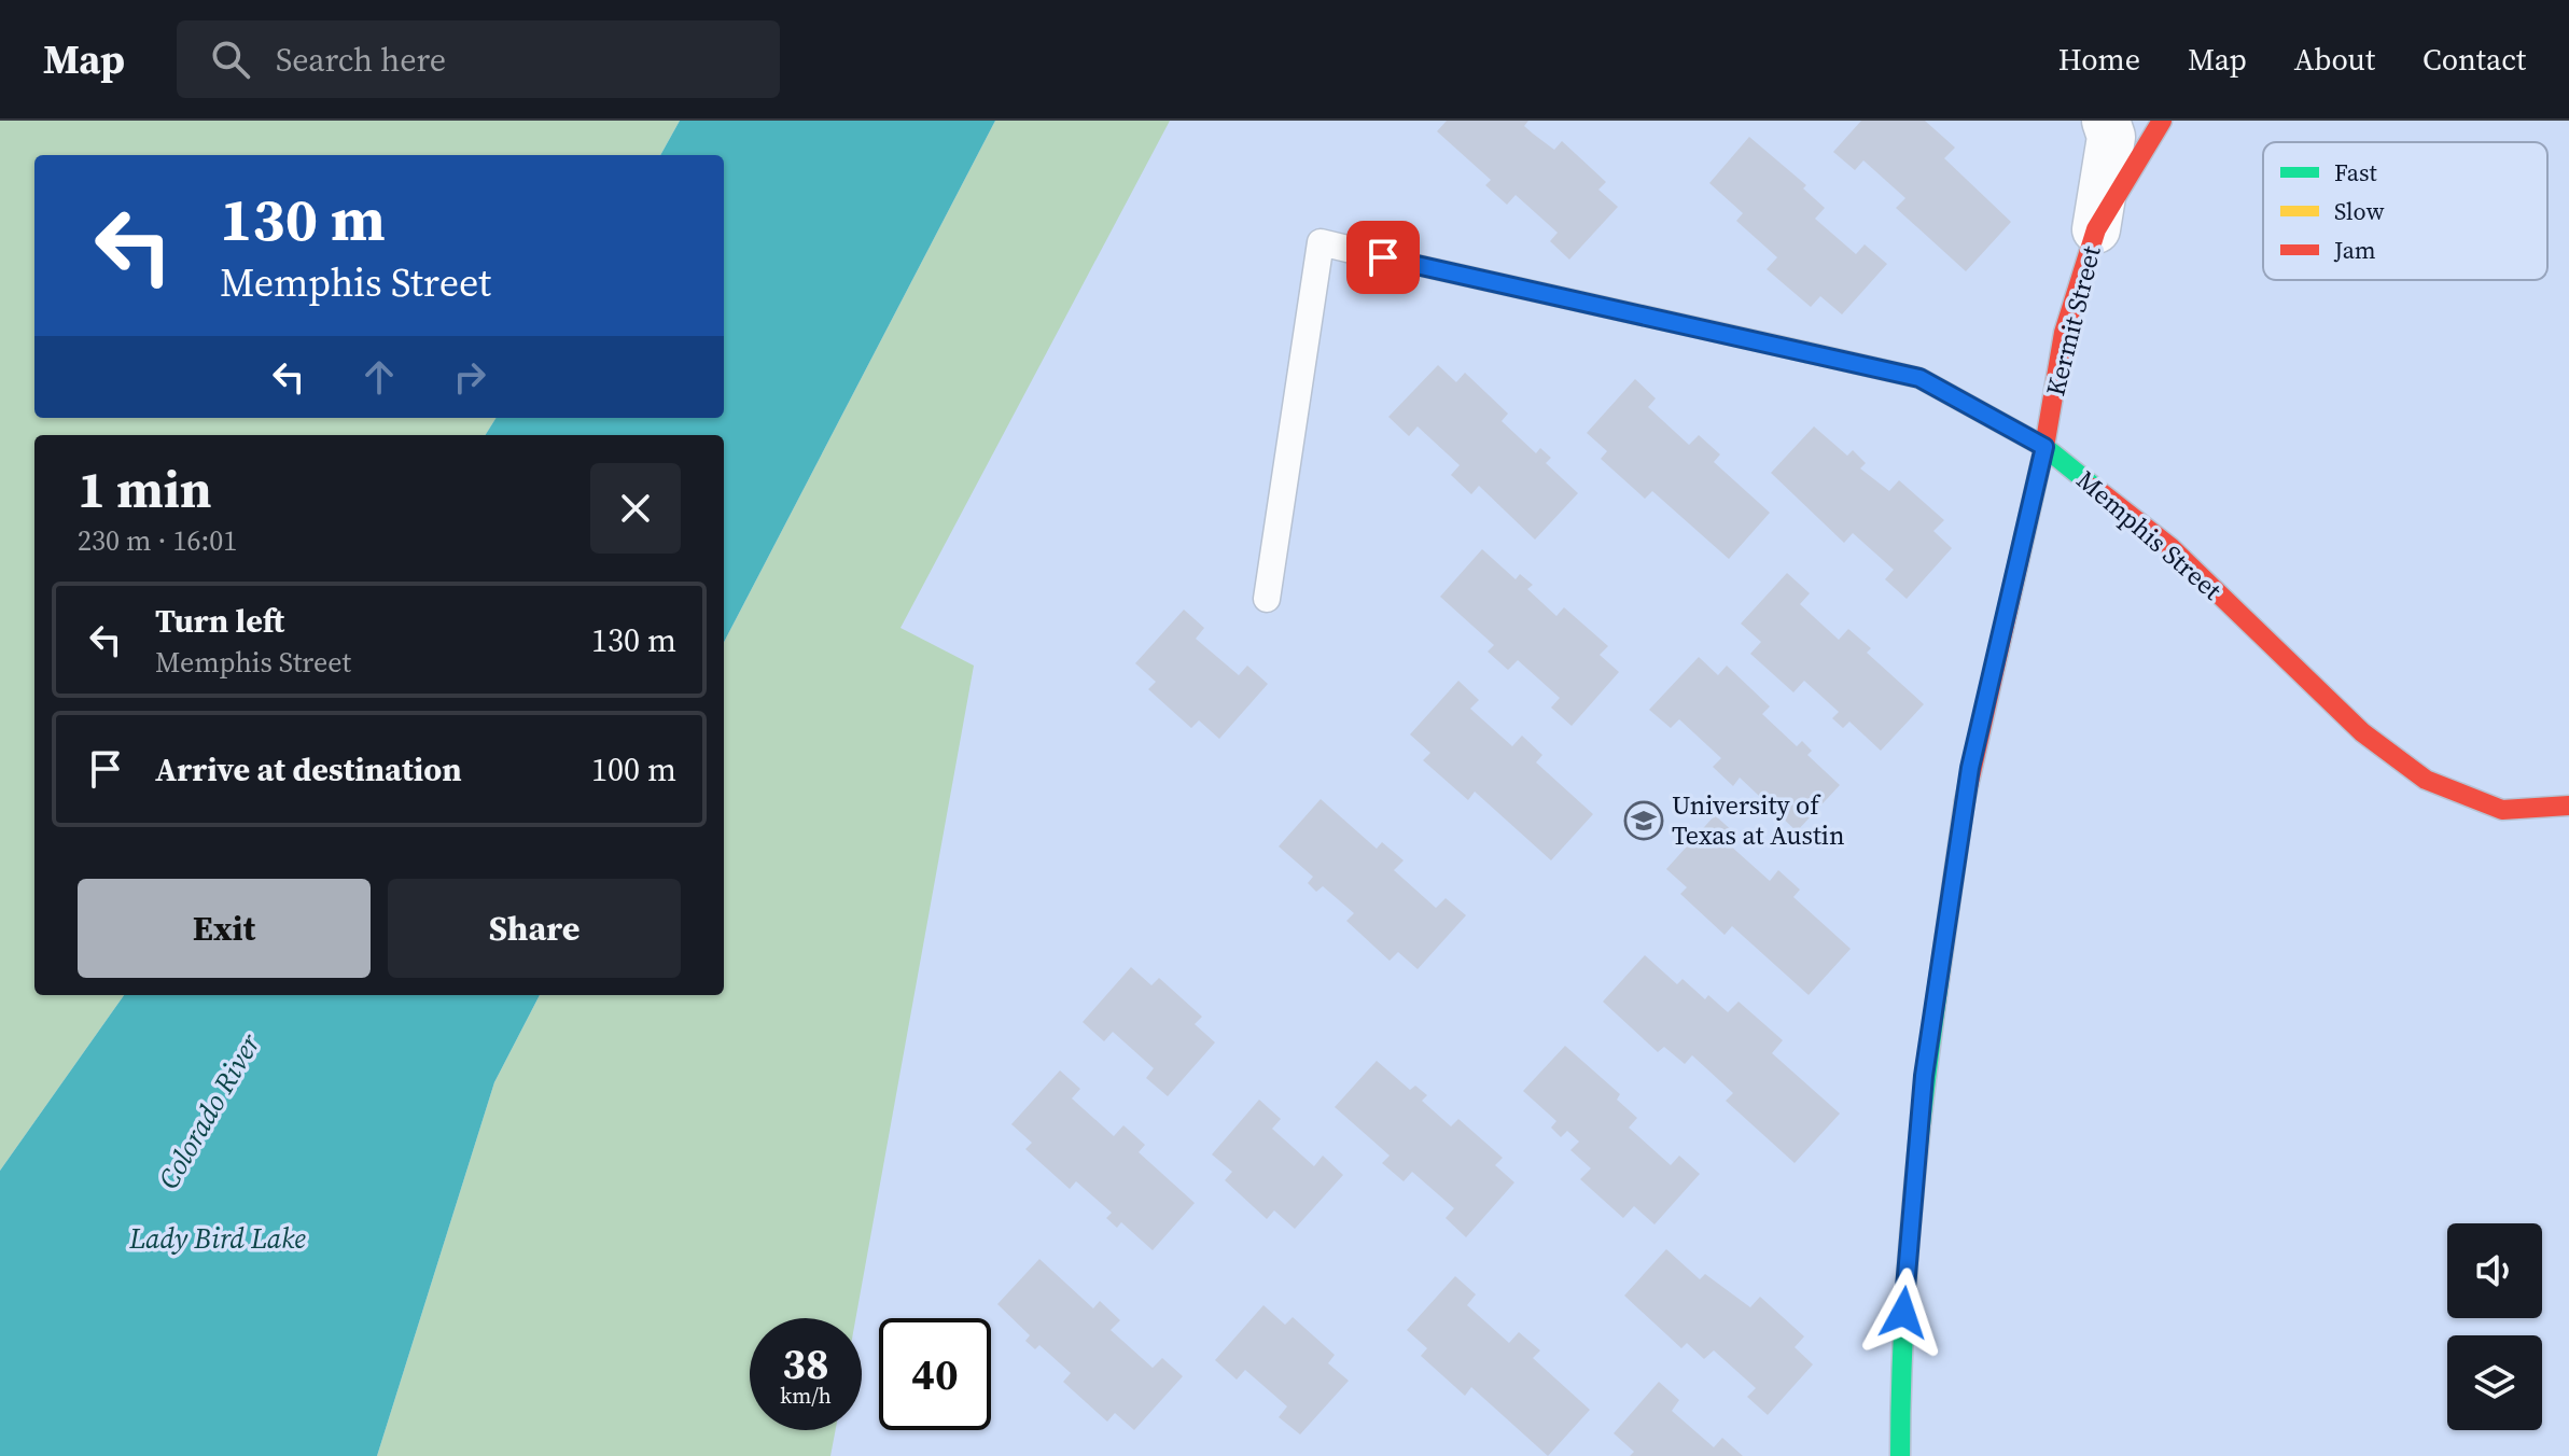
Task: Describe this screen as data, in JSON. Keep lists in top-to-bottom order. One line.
{"streets":{"street":["Kermit Street","Memphis Street"]},"crossings":[["Kermit Street","Memphis Street"]],"water":["Colorado River","Lady Bird Lake"],"places":{"school or university":["University of Texas at Austin"]},"legend":["Fast","Slow","Jam"],"page":{"header":"Map","search":"Search here","nav":["Home","Map","About","Contact"],"turn":["130 m","Memphis Street"],"heading":["1 min","230 m · 16:01"],"list":[{"name":"Turn left","note":"Memphis Street","value":"130 m"},{"name":"Arrive at destination","value":"100 m"}],"buttons":["Exit","Share"],"speed":"38 km/h","limit":"40"}}
